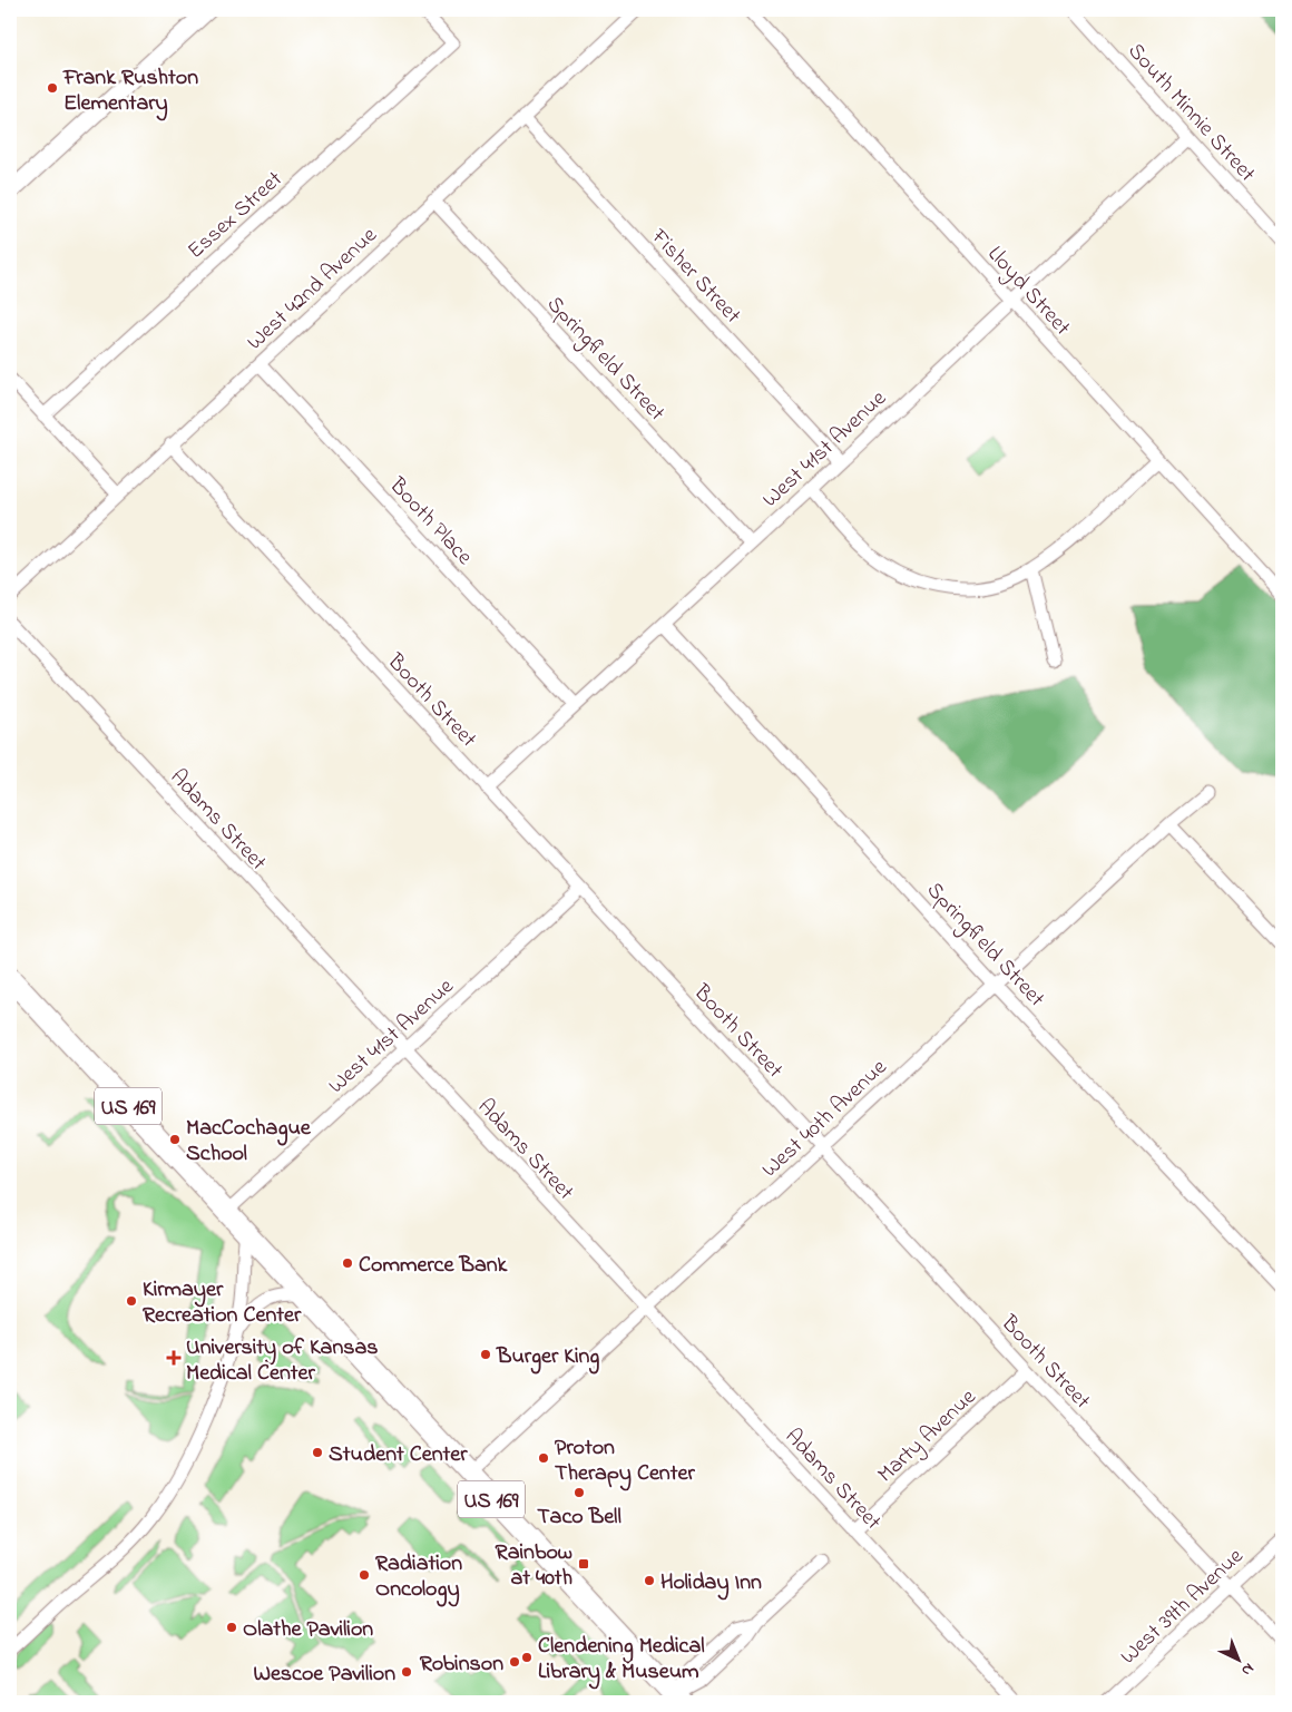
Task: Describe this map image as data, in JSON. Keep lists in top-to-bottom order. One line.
{"streets":{"main road":["US 169"],"street":["South Minnie Street","Essex Street","Fisher Street","West 42nd Avenue","Lloyd Street","Springfield Street","West 41st Avenue","Booth Place","Booth Street","Adams Street","West 40th Avenue","Marty Avenue","West 39th Avenue"]},"crossings":[["South Minnie Street","West 41st Avenue"],["Fisher Street","West 42nd Avenue"],["Fisher Street","West 41st Avenue"],["West 42nd Avenue","Springfield Street"],["West 42nd Avenue","Booth Place"],["West 42nd Avenue","Booth Street"],["Lloyd Street","West 41st Avenue"],["Springfield Street","West 41st Avenue"],["Springfield Street","West 40th Avenue"],["West 41st Avenue","Booth Place"],["West 41st Avenue","Booth Street"],["West 41st Avenue","Adams Street"],["West 41st Avenue","US 169"],["Booth Street","West 40th Avenue"],["Booth Street","Marty Avenue"],["Booth Street","West 39th Avenue"],["Adams Street","West 40th Avenue"],["Adams Street","Marty Avenue"],["US 169","West 40th Avenue"]],"places":{"other":["Frank Rushton Elementary","MacCochague School","Commerce Bank","Kirmayer Recreation Center","Burger King","Student Center","Proton Therapy Center","Taco Bell","Radiation Oncology","Holiday Inn","Olathe Pavilion","Clendening Medical Library & Museum","Robinson","Wescoe Pavilion"],"health":["University of Kansas Medical Center"],"transit":["Rainbow at 40th"]},"north":"bottom right"}
